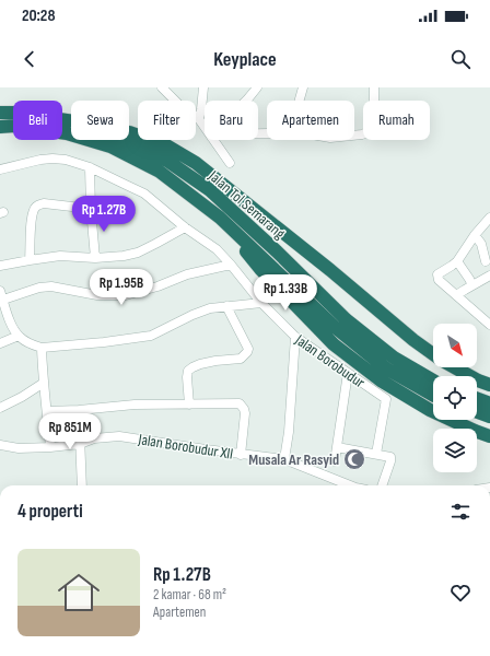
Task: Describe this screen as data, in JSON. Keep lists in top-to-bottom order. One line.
{"streets":{"highway":["Jalan Tol Semarang"],"street":["Jalan Borobudur","Jalan Borobudur XII"]},"places":{"mosque":["Musala Ar Rasyid"]},"north":"bottom right","page":{"status":"20:28","header":"Keyplace","chip":["Beli","Sewa","Filter","Baru","Apartemen","Rumah"],"price":["Rp 1.27B","Rp 1.95B","Rp 1.33B","Rp 851M"],"heading":"4 properti","list":[{"name":"Rp 1.27B","note":"2 kamar · 68 m² · Apartemen"}]}}
